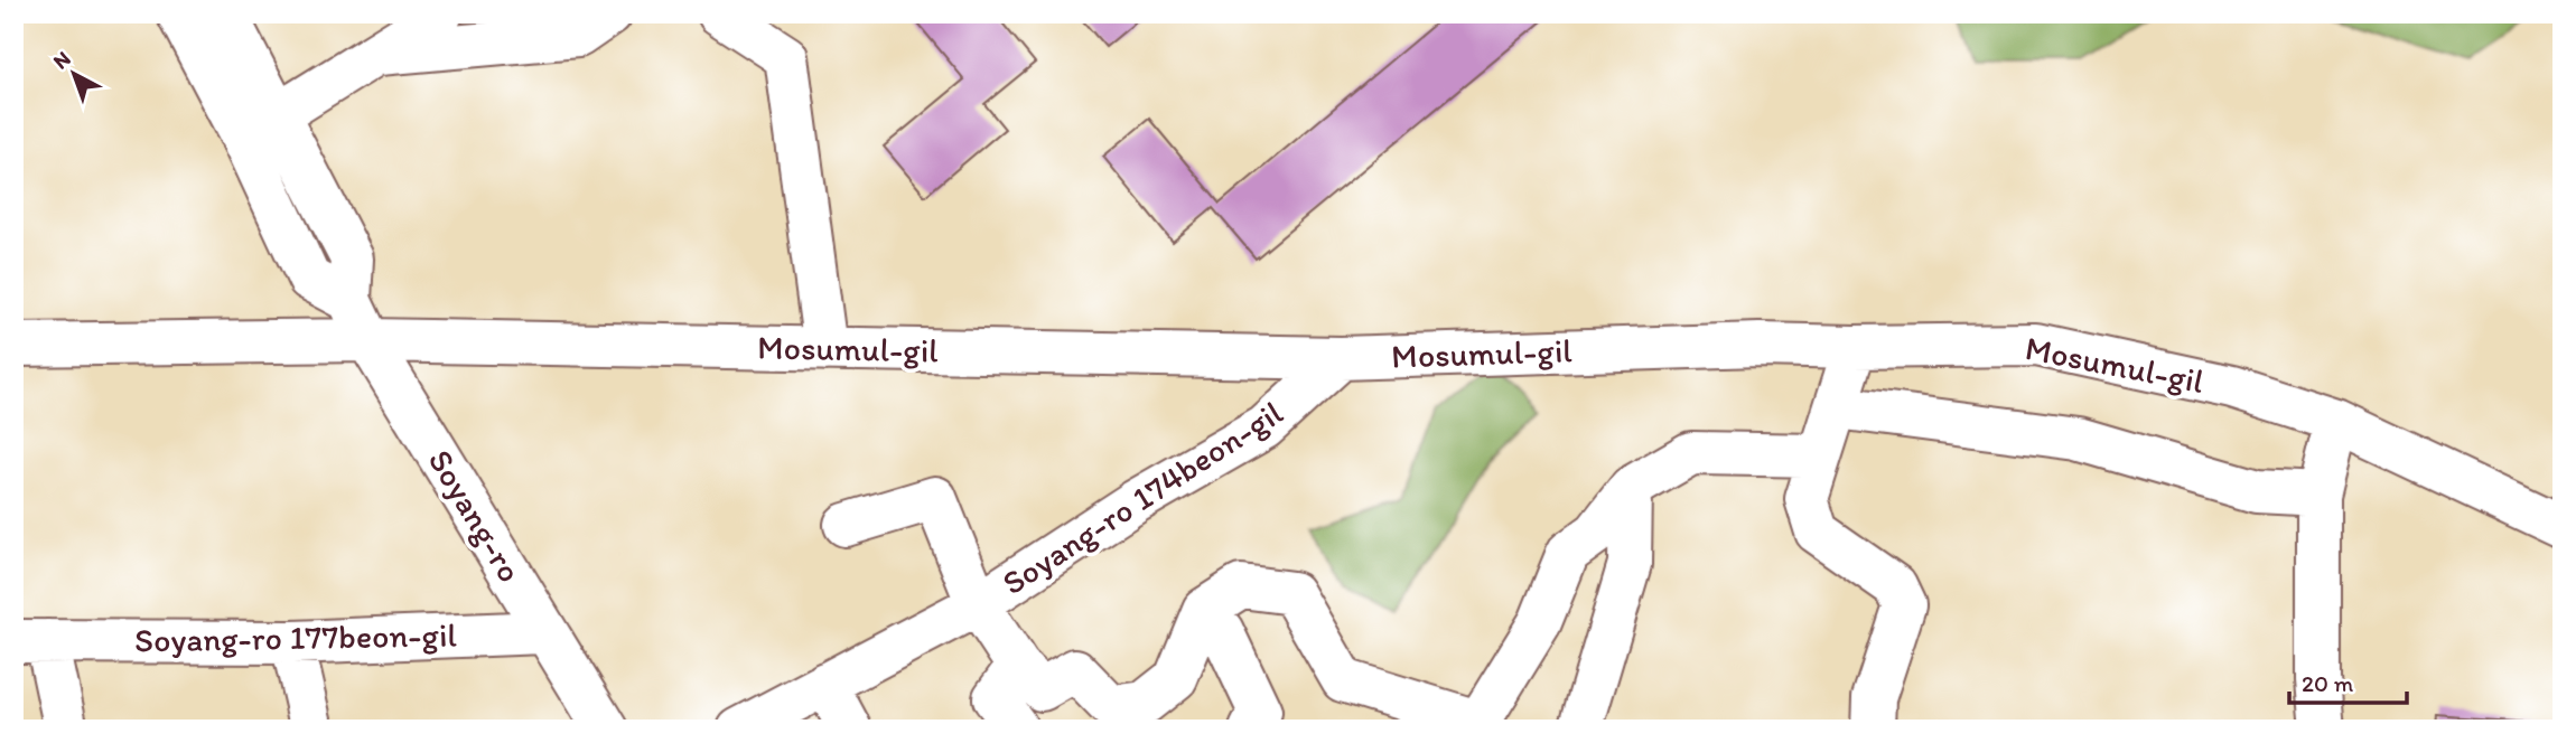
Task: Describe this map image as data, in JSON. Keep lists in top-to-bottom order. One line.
{"streets":{"street":["Mosumul-gil","Soyang-ro 174beon-gil","Soyang-ro","Soyang-ro 177beon-gil"]},"crossings":[["Mosumul-gil","Soyang-ro 174beon-gil"],["Mosumul-gil","Soyang-ro"],["Soyang-ro","Soyang-ro 177beon-gil"]],"scale_bar":"20 m","north":"top left"}
